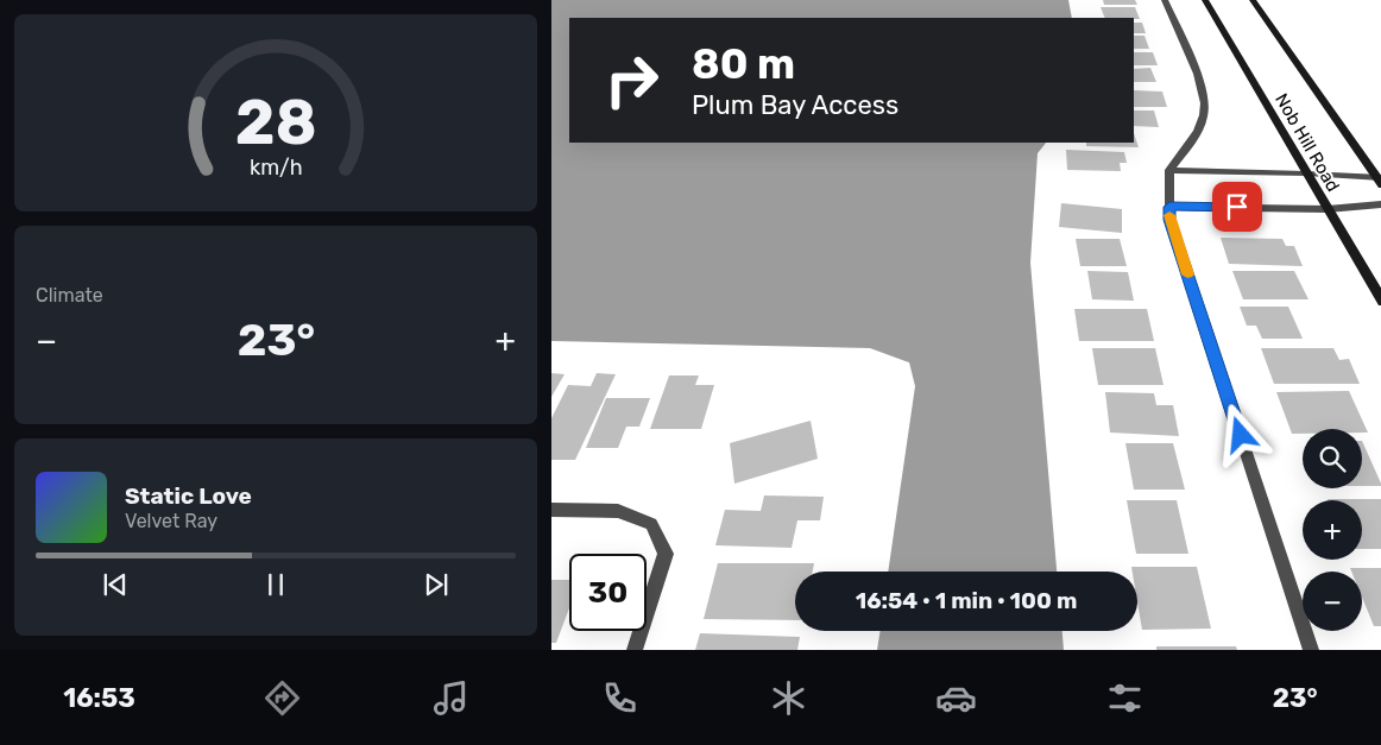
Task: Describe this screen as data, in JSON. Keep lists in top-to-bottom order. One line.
{"streets":{"main road":["Nob Hill Road"]},"page":{"turn":["80 m","Plum Bay Access"],"tile":"Climate","heat":["−","23°","+"],"map_buttons":["+","−"],"song":["Static Love","Velvet Ray"],"limit":"30","trip":"16:54 · 1 min · 100 m","tabs":["16:53","23°"],"gauge":["28","km/h"]}}
